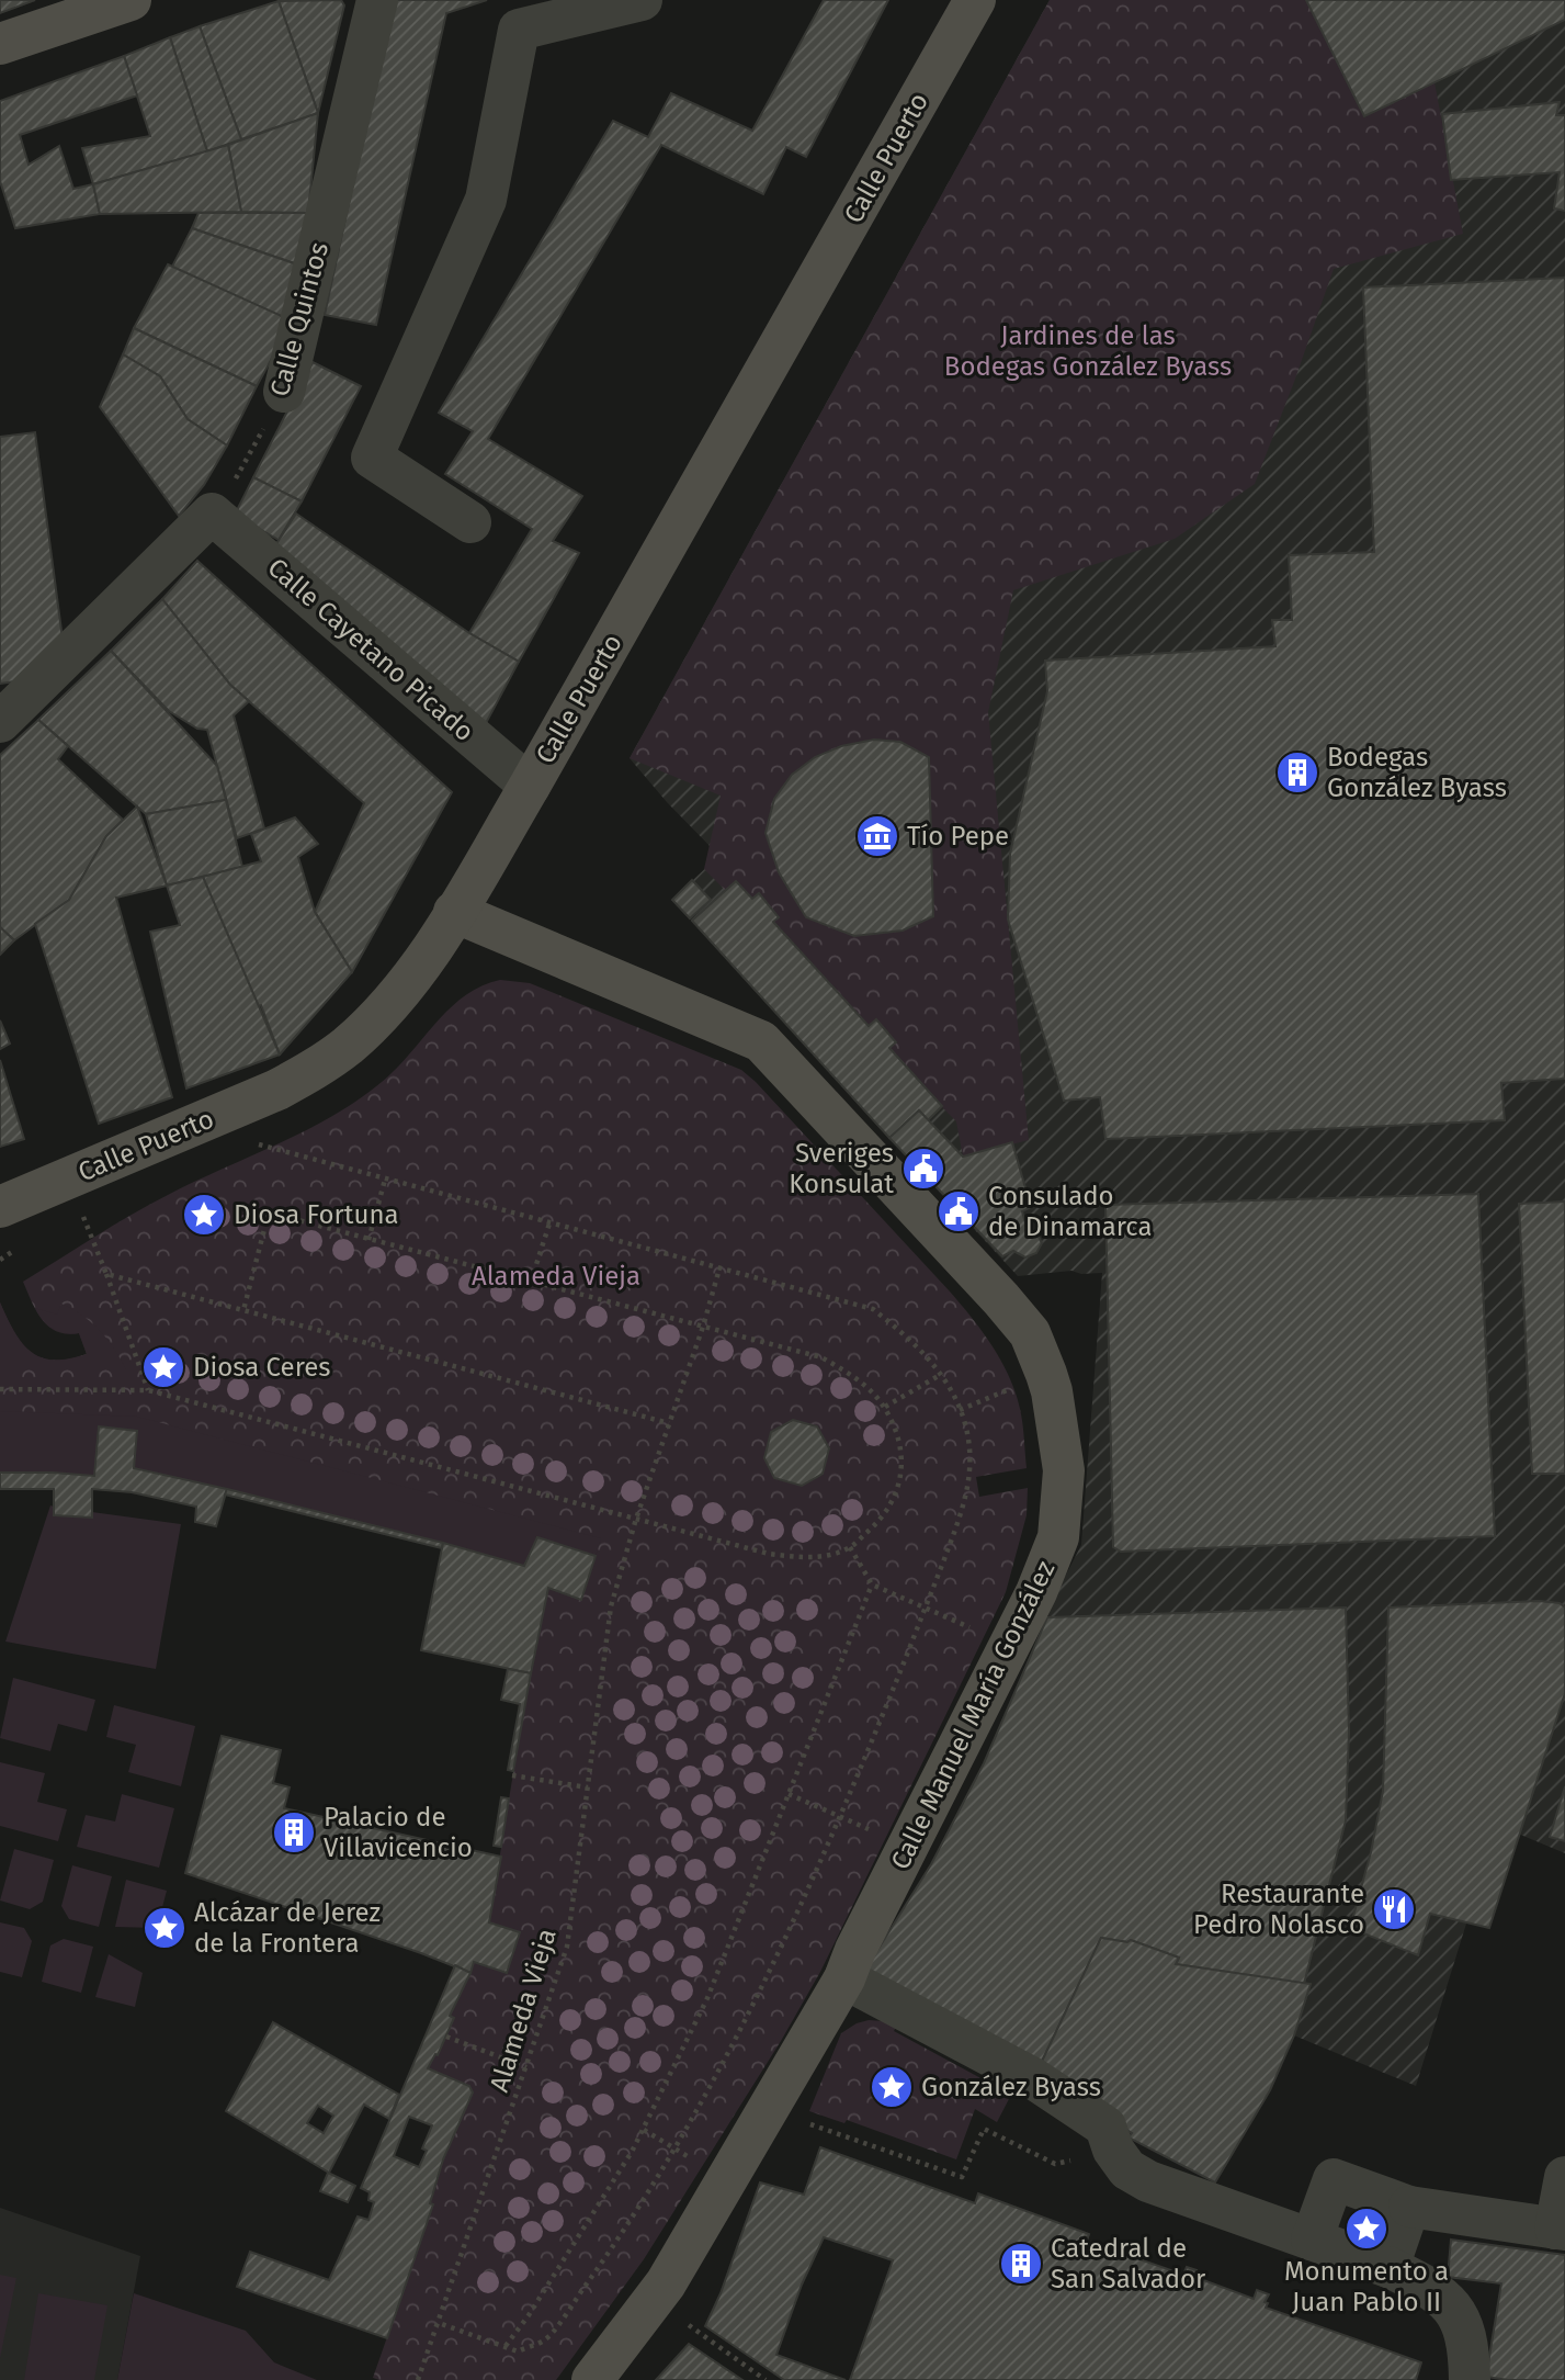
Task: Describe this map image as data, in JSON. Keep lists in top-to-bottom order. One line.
{"streets":{"street":["Calle Puerto","Calle Quintos","Calle Cayetano Picado","Calle Manuel María González"],"path":["Alameda Vieja"]},"crossings":[["Calle Puerto","Calle Cayetano Picado"],["Calle Puerto","Calle Manuel María González"],["Calle Quintos","Calle Cayetano Picado"]],"parks":["Jardines de las Bodegas González Byass","Alameda Vieja"],"places":{"building":["Bodegas González Byass","Palacio de Villavicencio","Catedral de San Salvador"],"museum":["Tío Pepe"],"public building":["Sveriges Konsulat","Consulado de Dinamarca"],"place":["Diosa Fortuna","Diosa Ceres","Alcázar de Jerez de la Frontera","González Byass","Monumento a Juan Pablo II"],"restaurant":["Restaurante Pedro Nolasco"]}}
